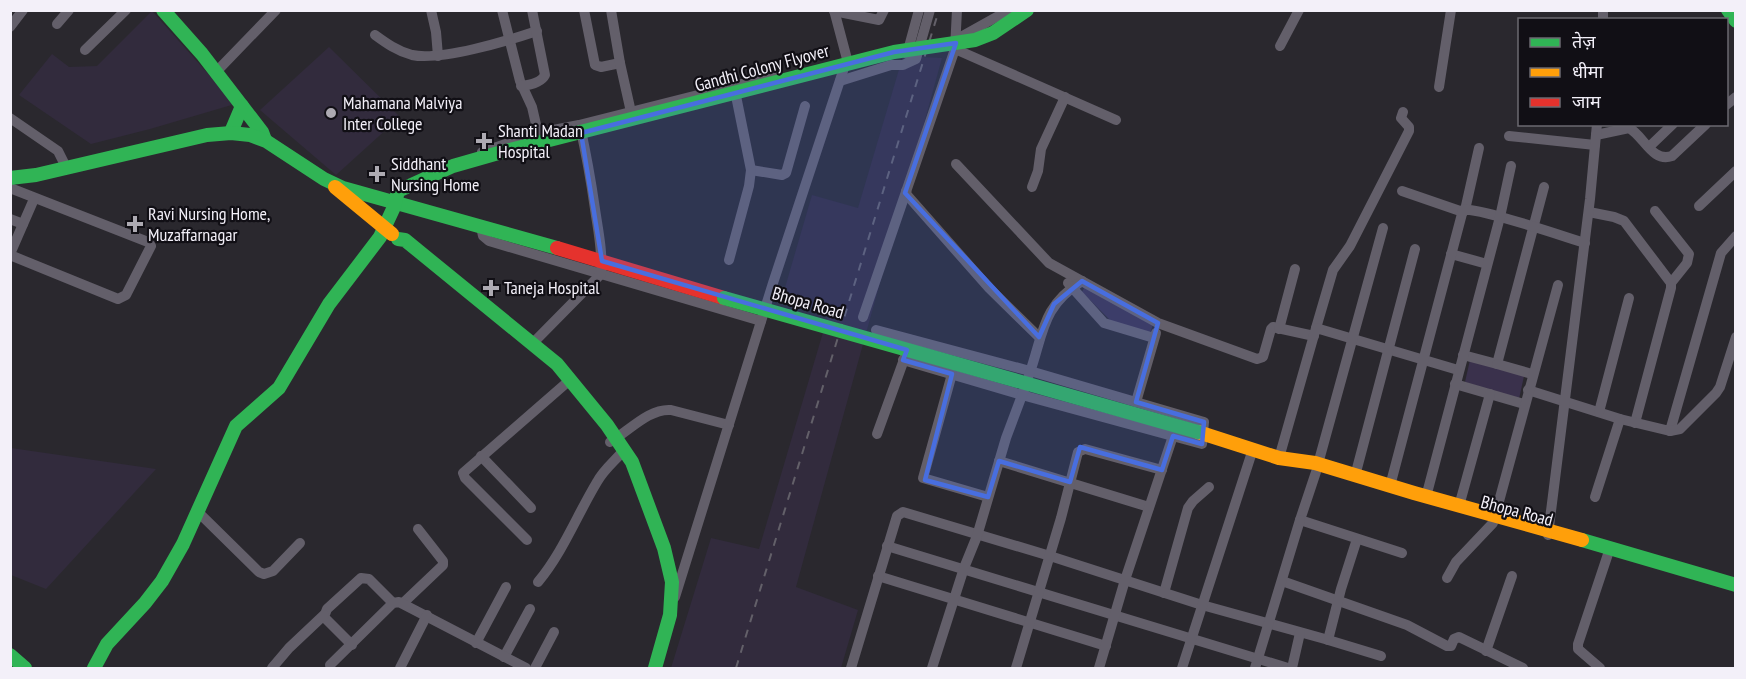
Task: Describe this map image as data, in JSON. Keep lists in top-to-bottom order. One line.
{"streets":{"main road":["Gandhi Colony Flyover","Bhopa Road"]},"crossings":[["Gandhi Colony Flyover","Bhopa Road"]],"places":{"other":["Mahamana Malviya Inter College"],"health":["Shanti Madan Hospital","Siddhant Nursing Home","Ravi Nursing Home, Muzaffarnagar","Taneja Hospital"]},"legend":["तेज़","धीमा","जाम"]}
